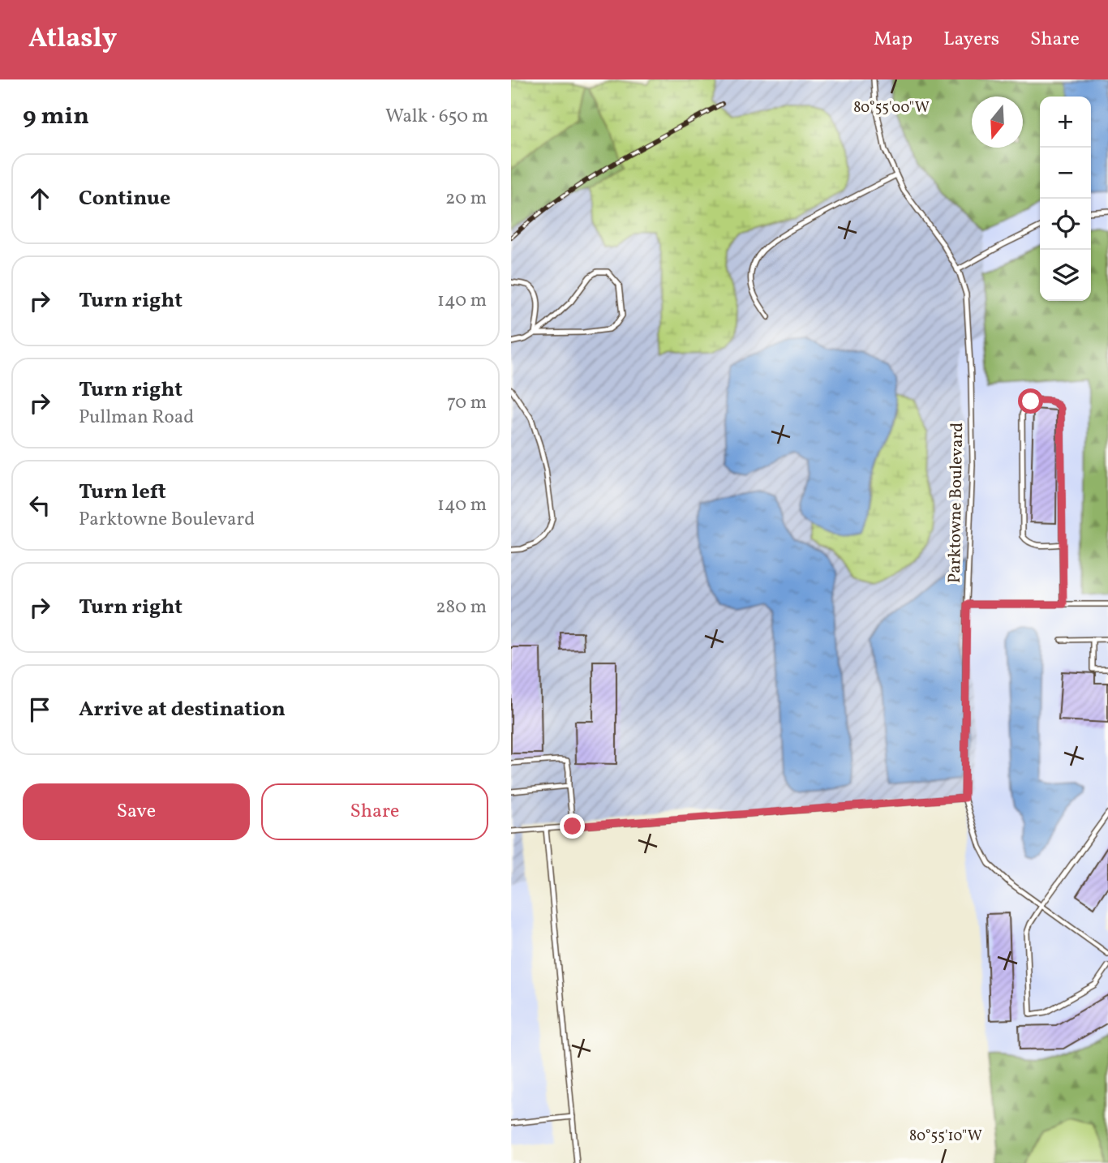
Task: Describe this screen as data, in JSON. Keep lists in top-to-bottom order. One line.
{"streets":{"lane":["Parktowne Boulevard"]},"north":"bottom","page":{"header":"Atlasly","nav":["Map","Layers","Share"],"heading":["9 min","Walk · 650 m"],"map_buttons":["+","−"],"list":[["Continue","20 m"],["Turn right","140 m"],["Turn right","Pullman Road","70 m"],["Turn left","Parktowne Boulevard","140 m"],["Turn right","280 m"],"Arrive at destination"],"buttons":["Save","Share"]},"coordinates":["80°55'00\"W","80°55'10\"W"]}
